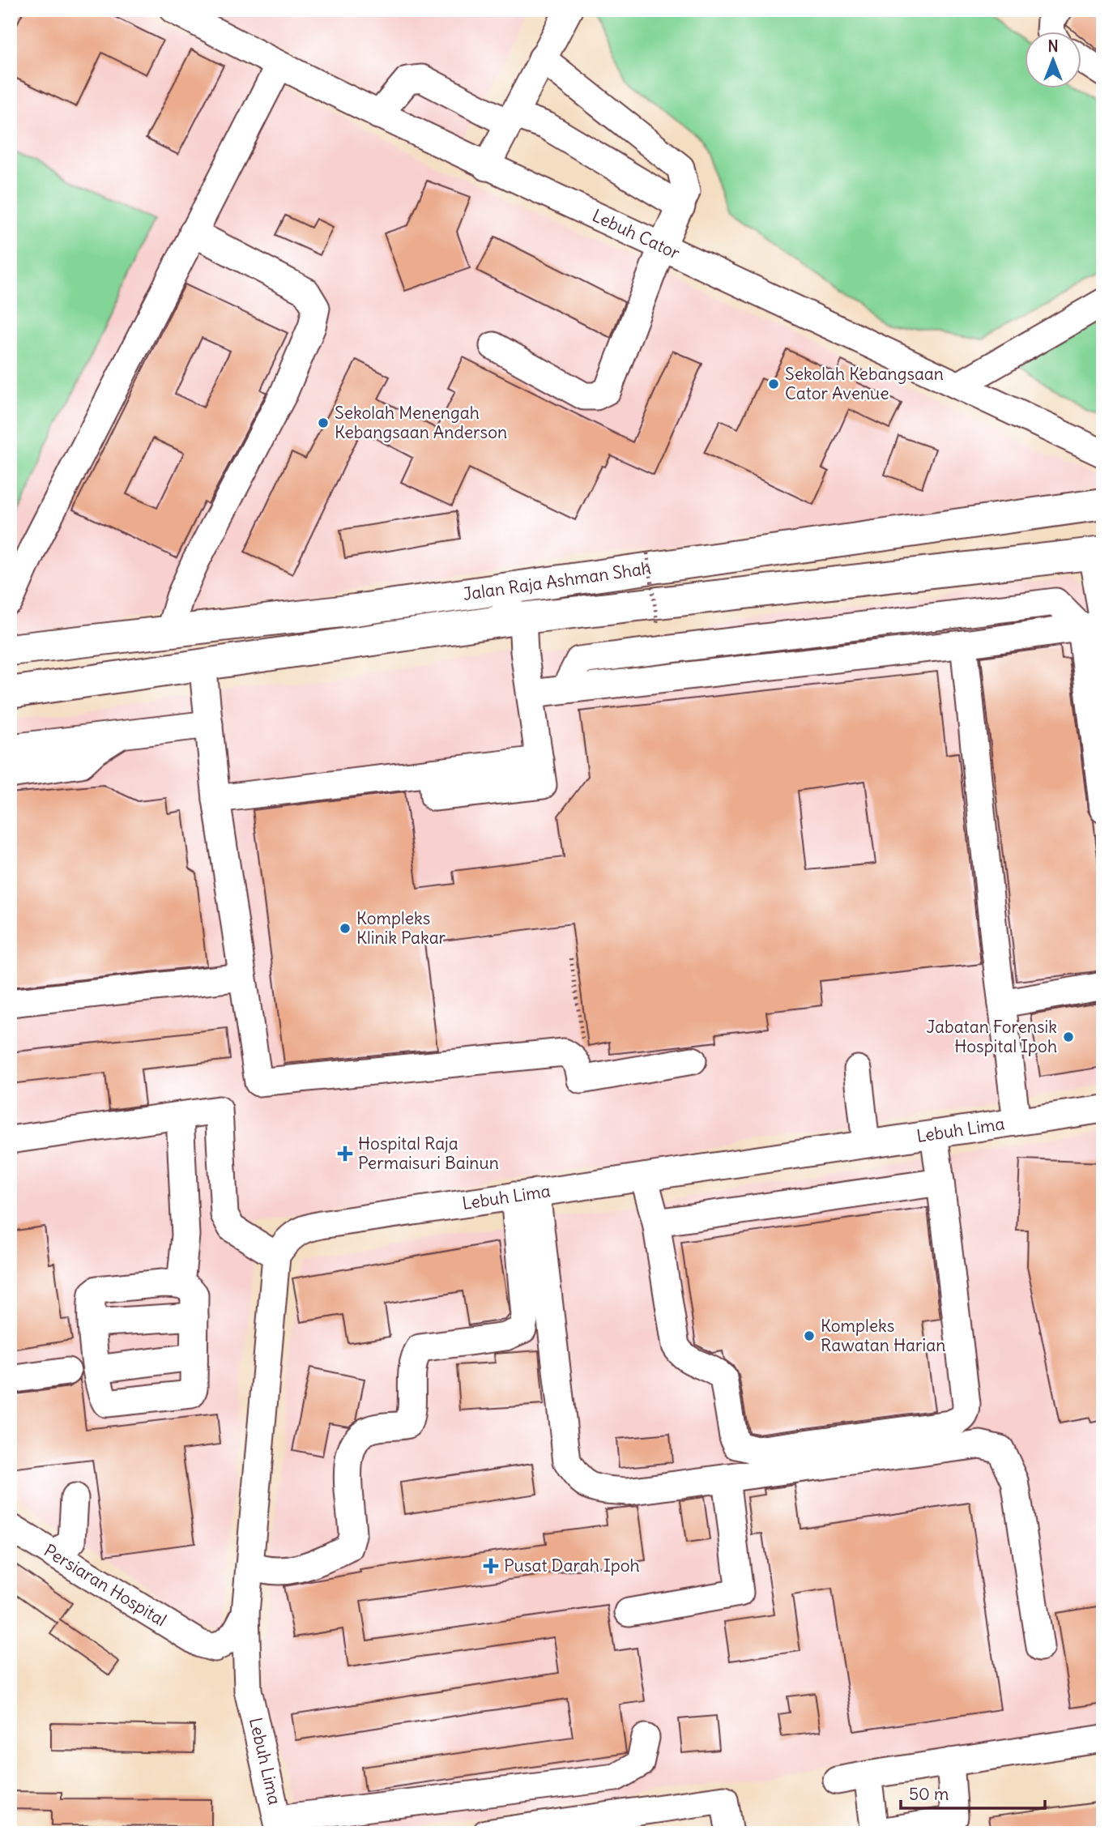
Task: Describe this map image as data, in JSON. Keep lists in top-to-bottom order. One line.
{"streets":{"main road":["Jalan Raja Ashman Shah"],"street":["Lebuh Cator","Lebuh Lima","Persiaran Hospital"]},"crossings":[["Lebuh Lima","Persiaran Hospital"]],"places":{"other":["Sekolah Kebangsaan Cator Avenue","Sekolah Menengah Kebangsaan Anderson","Kompleks Klinik Pakar","Jabatan Forensik Hospital Ipoh","Kompleks Rawatan Harian"],"health":["Hospital Raja Permaisuri Bainun","Pusat Darah Ipoh"]},"scale_bar":"50 m","north":"top"}
